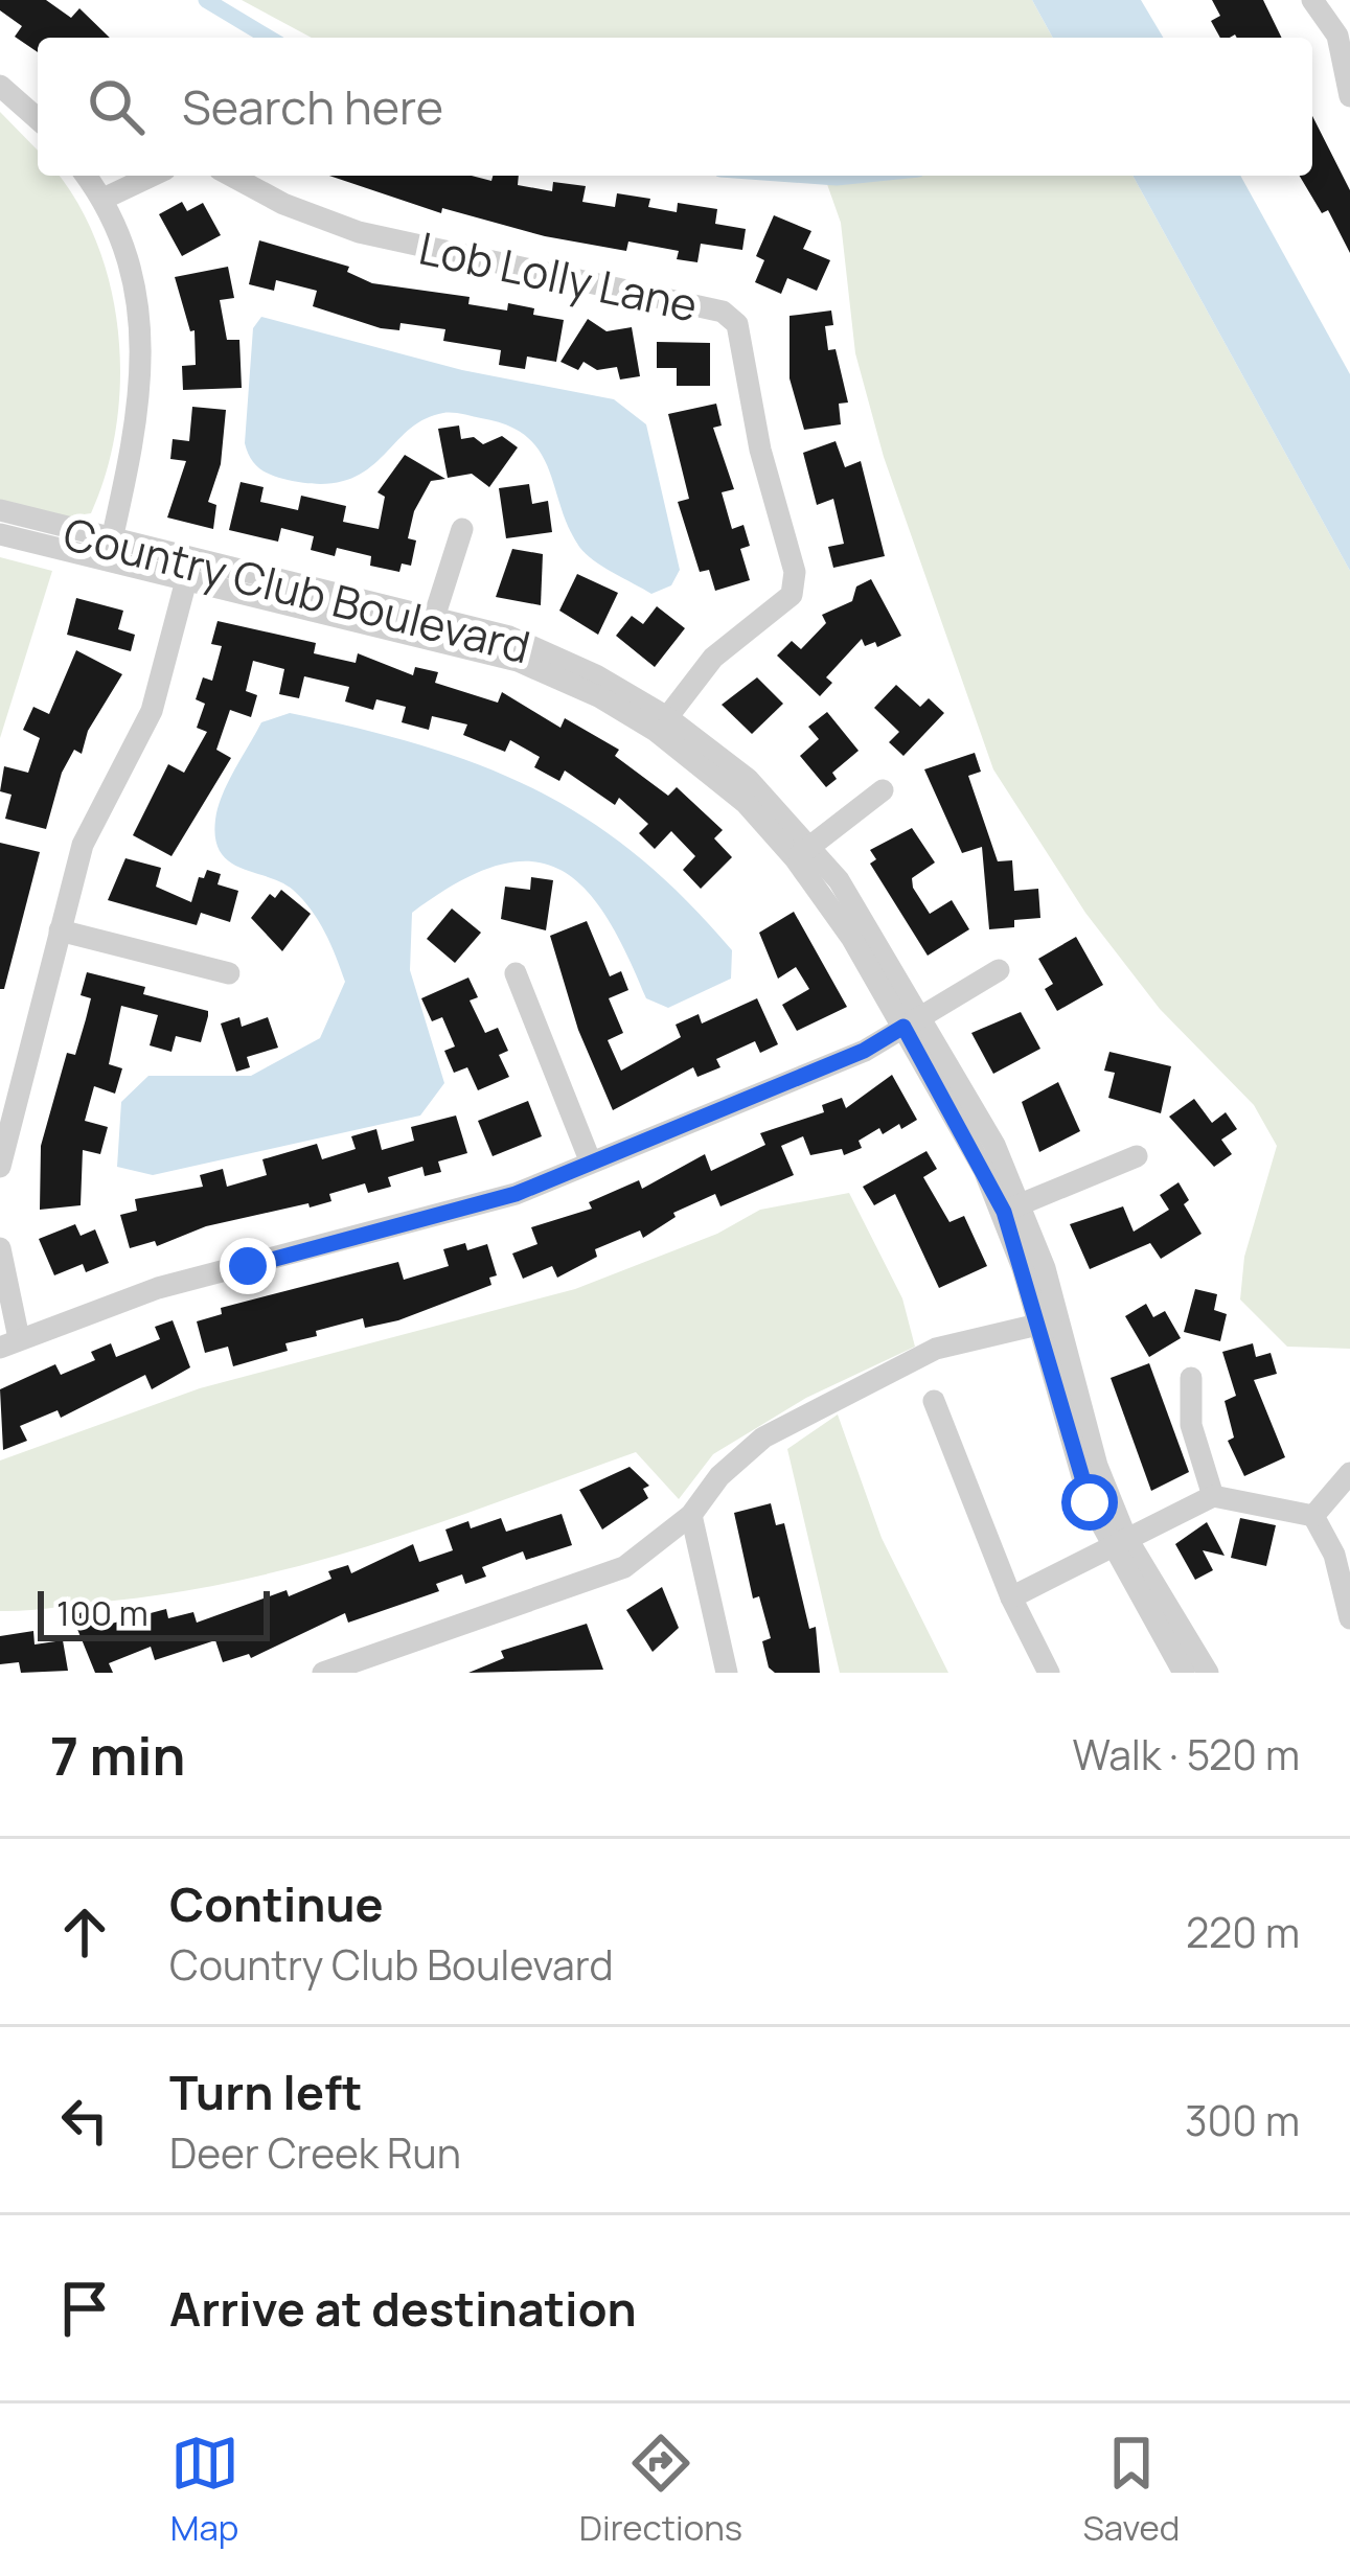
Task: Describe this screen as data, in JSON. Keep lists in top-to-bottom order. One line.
{"streets":{"street":["Lob Lolly Lane","Country Club Boulevard"]},"crossings":[["Lob Lolly Lane","Country Club Boulevard"]],"scale_bar":"100 m","page":{"search":"Search here","scale":"100 m","heading":["7 min","Walk · 520 m"],"list":[["Continue","Country Club Boulevard","220 m"],["Turn left","Deer Creek Run","300 m"],"Arrive at destination"],"nav":["Map","Directions","Saved"]}}
